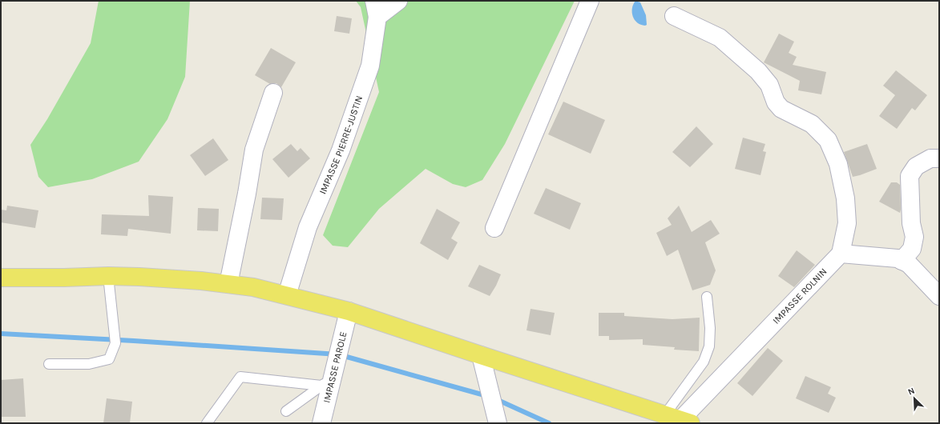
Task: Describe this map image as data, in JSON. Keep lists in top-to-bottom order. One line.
{"streets":{"street":["IMPASSE PIERRE-JUSTIN","IMPASSE ROLNIN","IMPASSE PAROLE"]},"north":"top left"}
